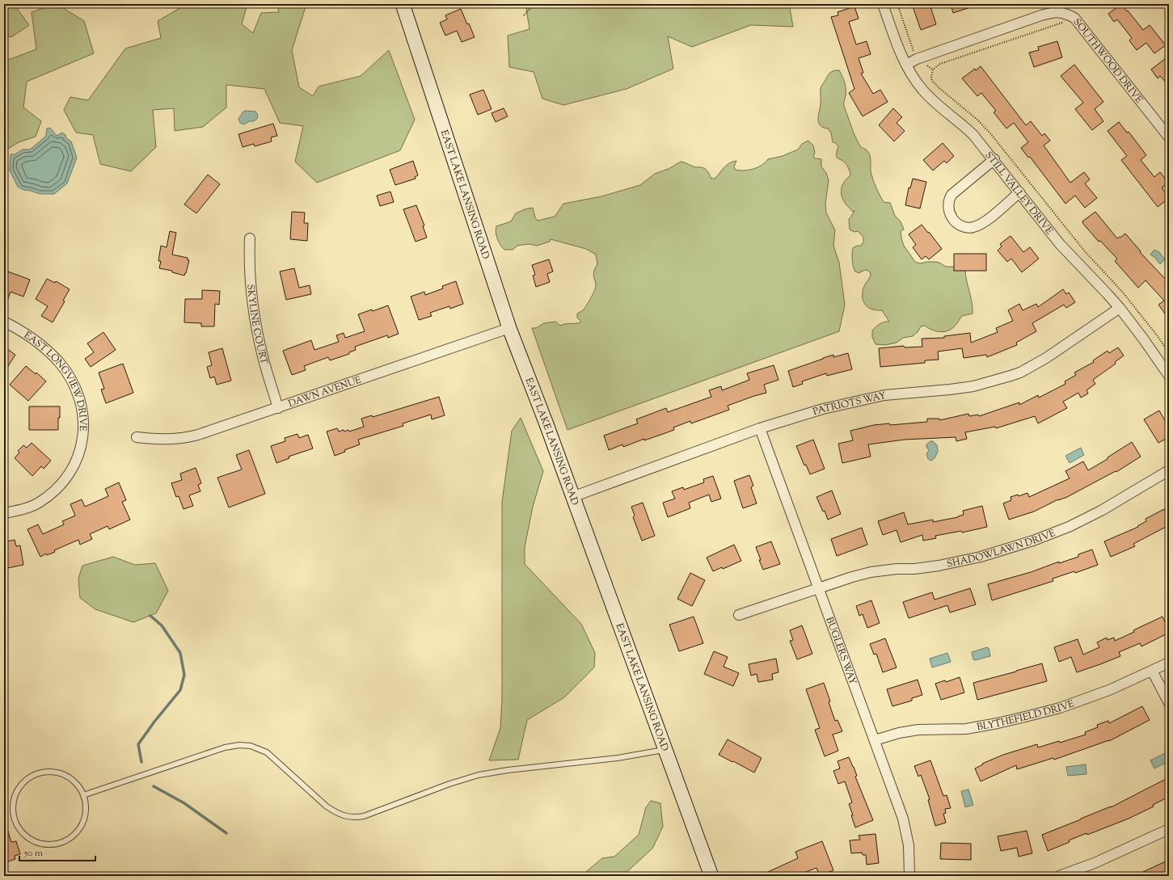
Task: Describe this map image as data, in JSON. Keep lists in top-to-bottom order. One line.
{"streets":{"main road":["EAST LAKE LANSING ROAD"],"street":["SOUTHWOOD DRIVE","STILL VALLEY DRIVE","SKYLINE COURT","EAST LONGVIEW DRIVE","DAWN AVENUE","PATRIOTS WAY","SHADOWLAWN DRIVE","BUGLERS WAY","BLYTHEFIELD DRIVE"]},"crossings":[["SOUTHWOOD DRIVE","STILL VALLEY DRIVE"],["STILL VALLEY DRIVE","PATRIOTS WAY"],["EAST LAKE LANSING ROAD","DAWN AVENUE"],["EAST LAKE LANSING ROAD","PATRIOTS WAY"],["SKYLINE COURT","DAWN AVENUE"],["PATRIOTS WAY","BUGLERS WAY"],["SHADOWLAWN DRIVE","BUGLERS WAY"],["BUGLERS WAY","BLYTHEFIELD DRIVE"]],"scale_bar":"50 m"}
